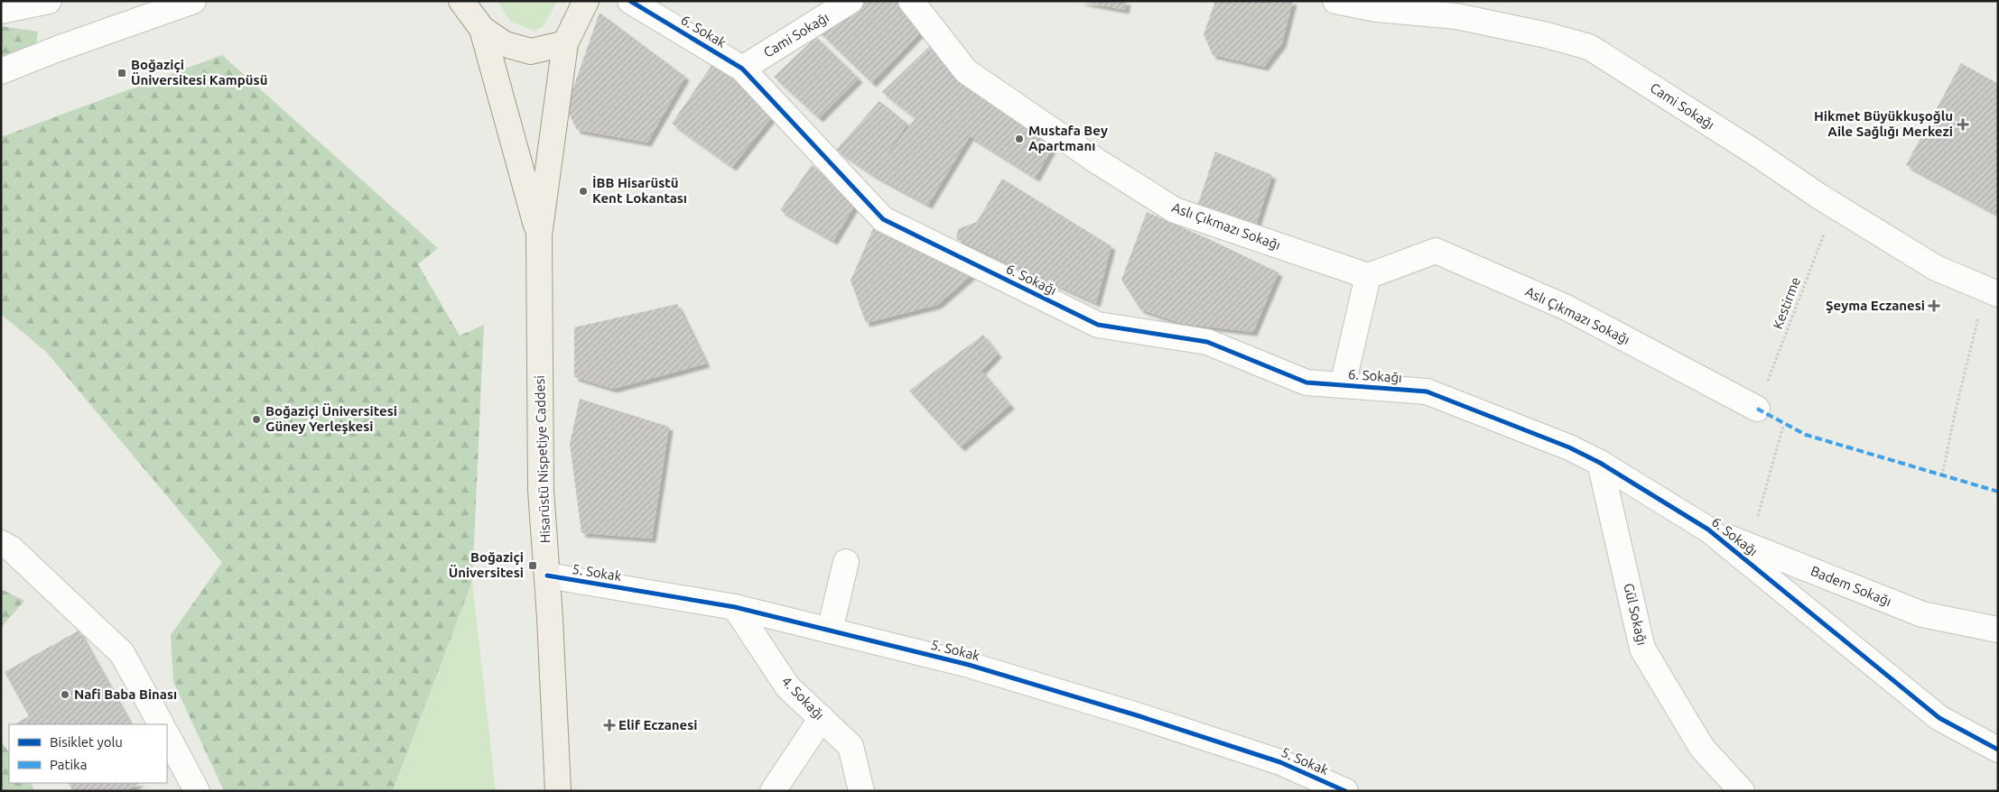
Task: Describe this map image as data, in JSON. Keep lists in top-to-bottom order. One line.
{"streets":{"main road":["Hisarüstü Nispetiye Caddesi"],"street":["6. Sokak","Cami Sokağı","Aslı Çıkmazı Sokağı","6. Sokağı","5. Sokak","Badem Sokağı","Gül Sokağı","4. Sokağı"],"path":["Kestirme"]},"crossings":[["6. Sokak","Cami Sokağı"],["6. Sokak","6. Sokağı"],["Cami Sokağı","6. Sokağı"],["Cami Sokağı","Kestirme"],["Aslı Çıkmazı Sokağı","Kestirme"],["6. Sokağı","Badem Sokağı"],["6. Sokağı","Gül Sokağı"],["Hisarüstü Nispetiye Caddesi","5. Sokak"],["5. Sokak","4. Sokağı"]],"places":{"transit":["Boğaziçi Üniversitesi Kampüsü","Boğaziçi Üniversitesi"],"health":["Hikmet Büyükkuşoğlu Aile Sağlığı Merkezi","Şeyma Eczanesi","Elif Eczanesi"],"other":["Mustafa Bey Apartmanı","İBB Hisarüstü Kent Lokantası","Boğaziçi Üniversitesi Güney Yerleşkesi","Nafi Baba Binası"]},"legend":["Bisiklet yolu","Patika"]}
